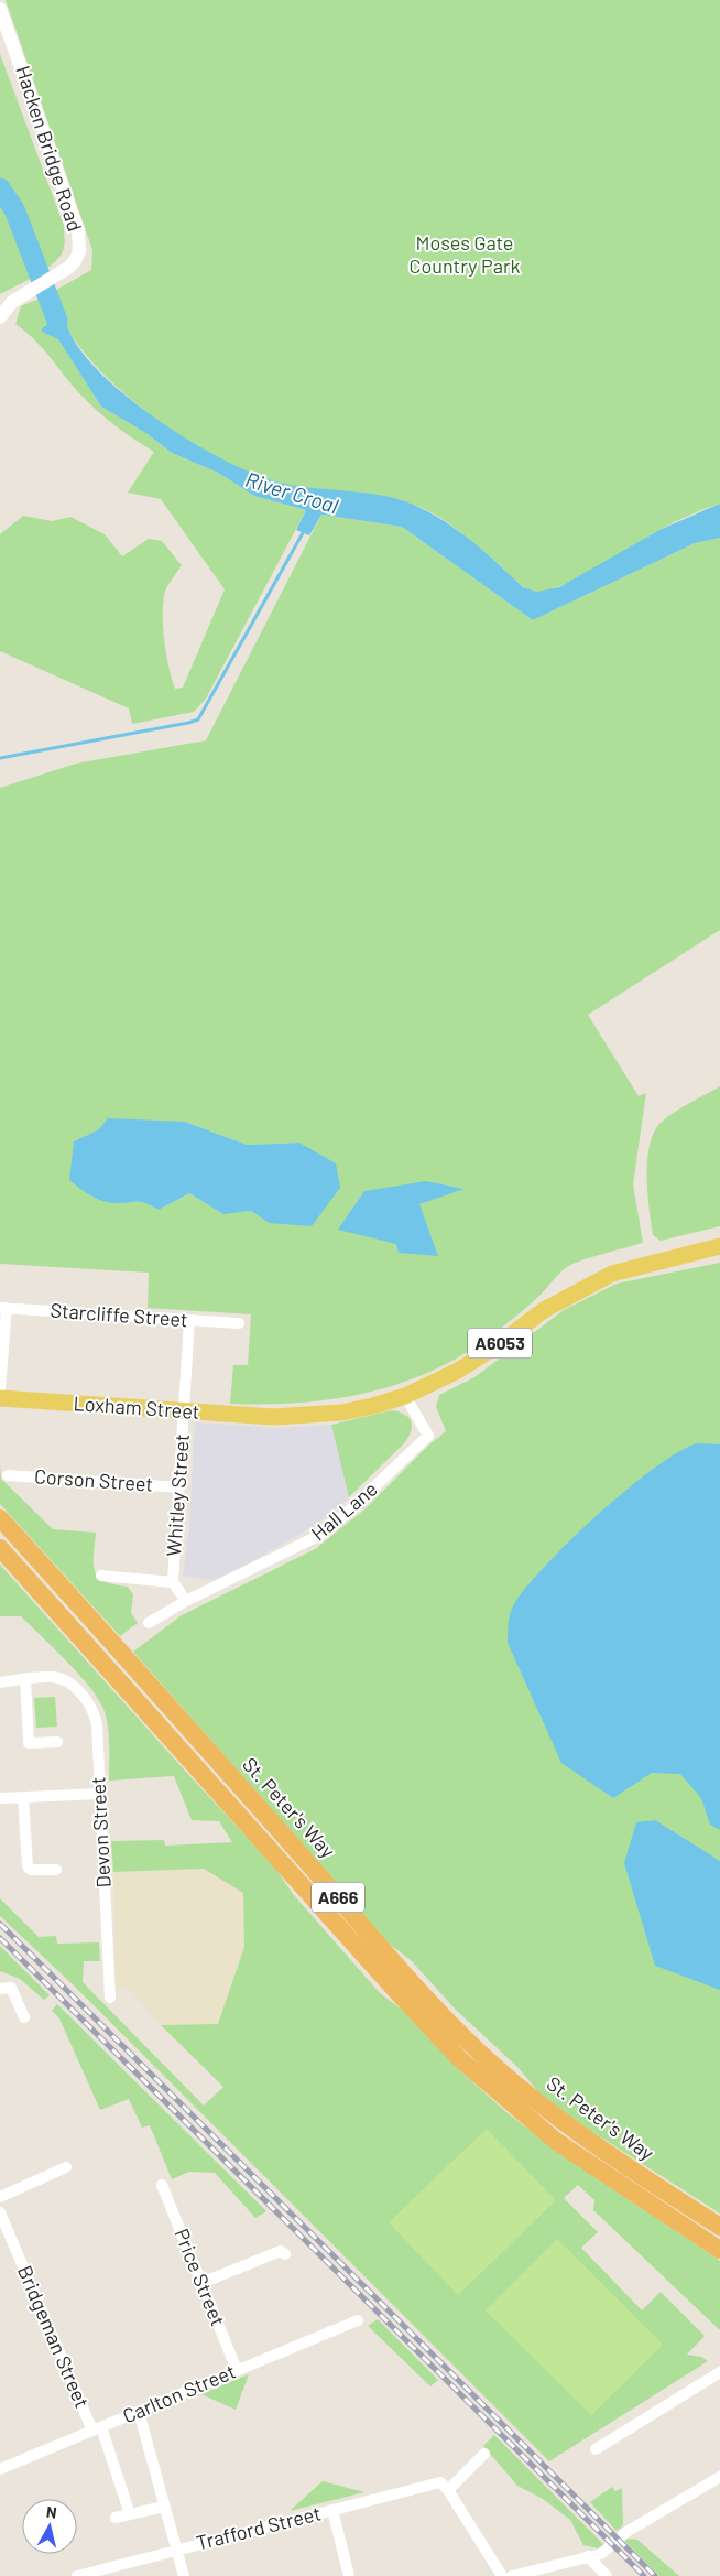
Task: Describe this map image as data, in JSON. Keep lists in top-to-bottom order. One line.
{"streets":{"highway":["St. Peter's Way","A666"],"main road":["A6053","Loxham Street"],"street":["Hacken Bridge Road","Starcliffe Street","Corson Street","Whitley Street","Hall Lane","Devon Street","Price Street","Bridgeman Street","Carlton Street","Trafford Street"]},"crossings":[["Starcliffe Street","Whitley Street"],["A6053","Loxham Street"],["A6053","Hall Lane"],["Loxham Street","Whitley Street"],["Loxham Street","Hall Lane"],["Corson Street","Whitley Street"],["Whitley Street","Hall Lane"],["Price Street","Carlton Street"],["Bridgeman Street","Carlton Street"]],"water":["River Croal"],"parks":["Moses Gate Country Park"],"north":"top"}
